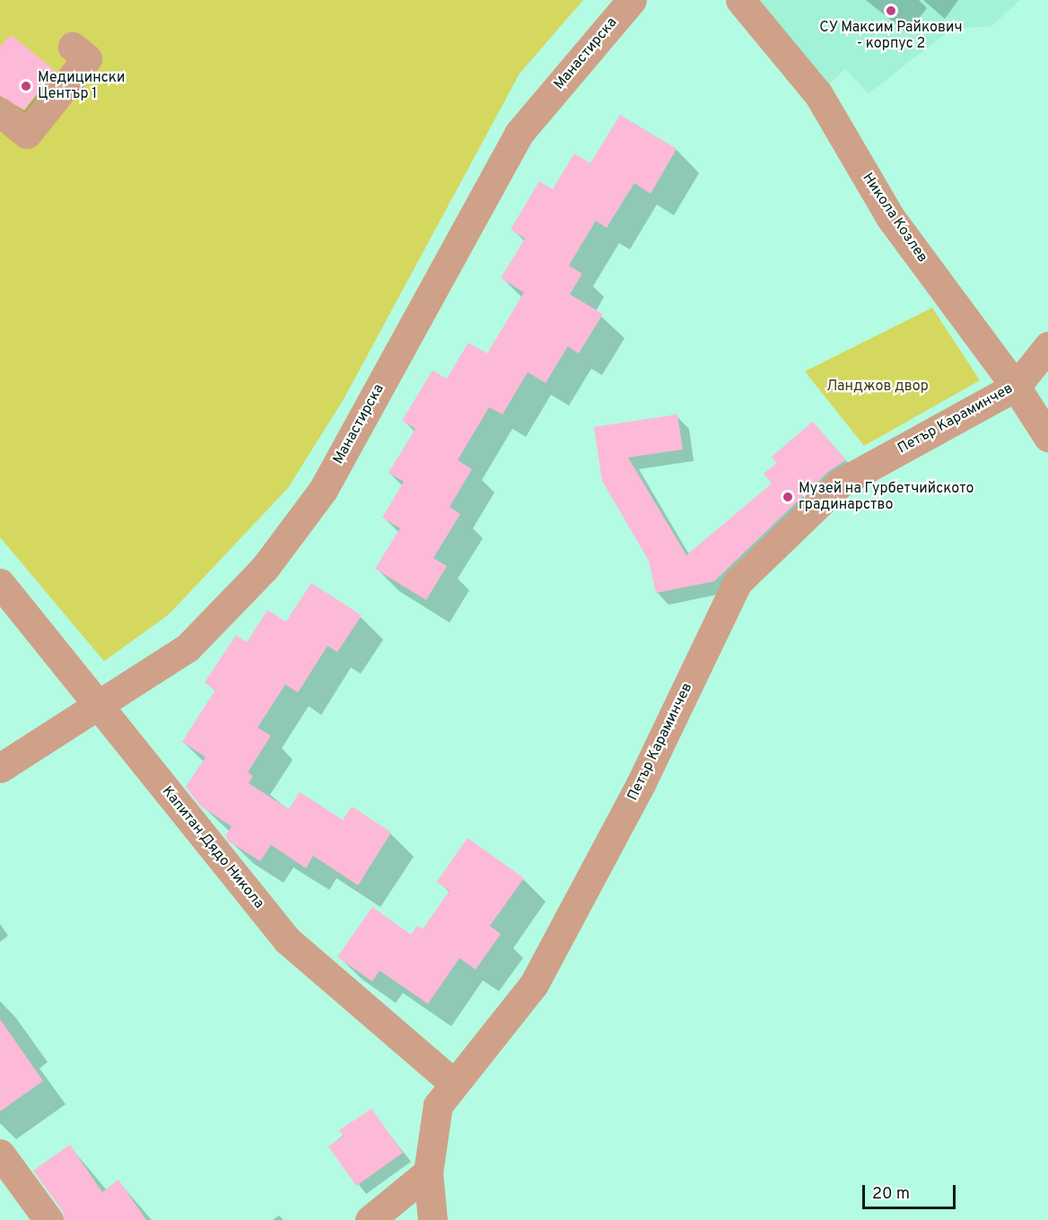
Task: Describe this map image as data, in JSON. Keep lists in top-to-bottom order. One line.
{"streets":{"street":["Манастирска","Никола Козлев","Петър Караминчев","Капитан Дядо Никола"]},"crossings":[["Манастирска","Капитан Дядо Никола"],["Никола Козлев","Петър Караминчев"],["Петър Караминчев","Капитан Дядо Никола"]],"parks":["Ланджов двор"],"places":["СУ Максим Райкович - корпус 2","Медицински Център 1","Музей на Гурбетчийското градинарство"],"scale_bar":"20 m"}
